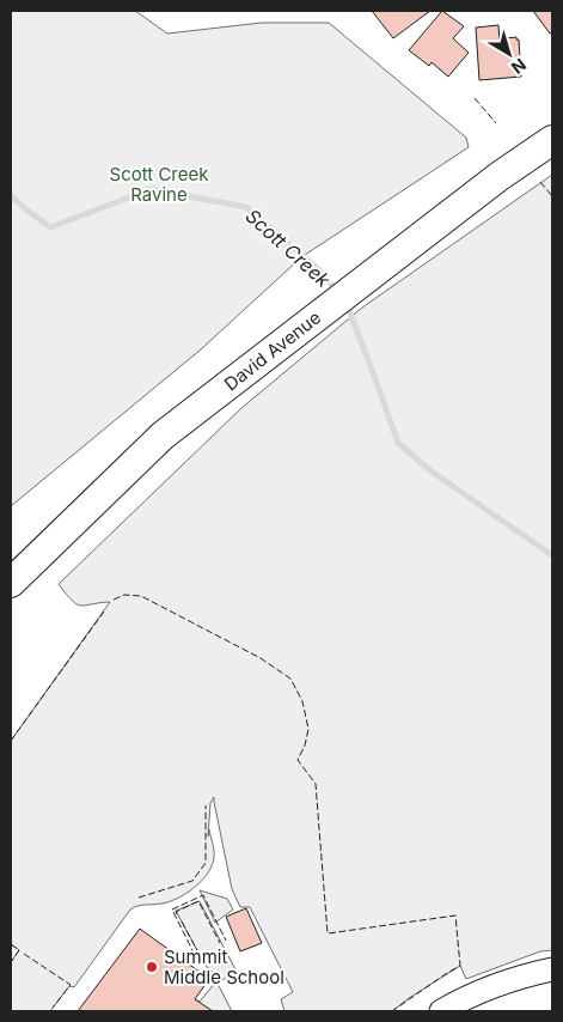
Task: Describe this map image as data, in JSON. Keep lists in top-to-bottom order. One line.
{"streets":{"main road":["David Avenue"]},"water":["Scott Creek"],"parks":["Scott Creek Ravine"],"places":["Summit Middle School"],"north":"bottom right"}
